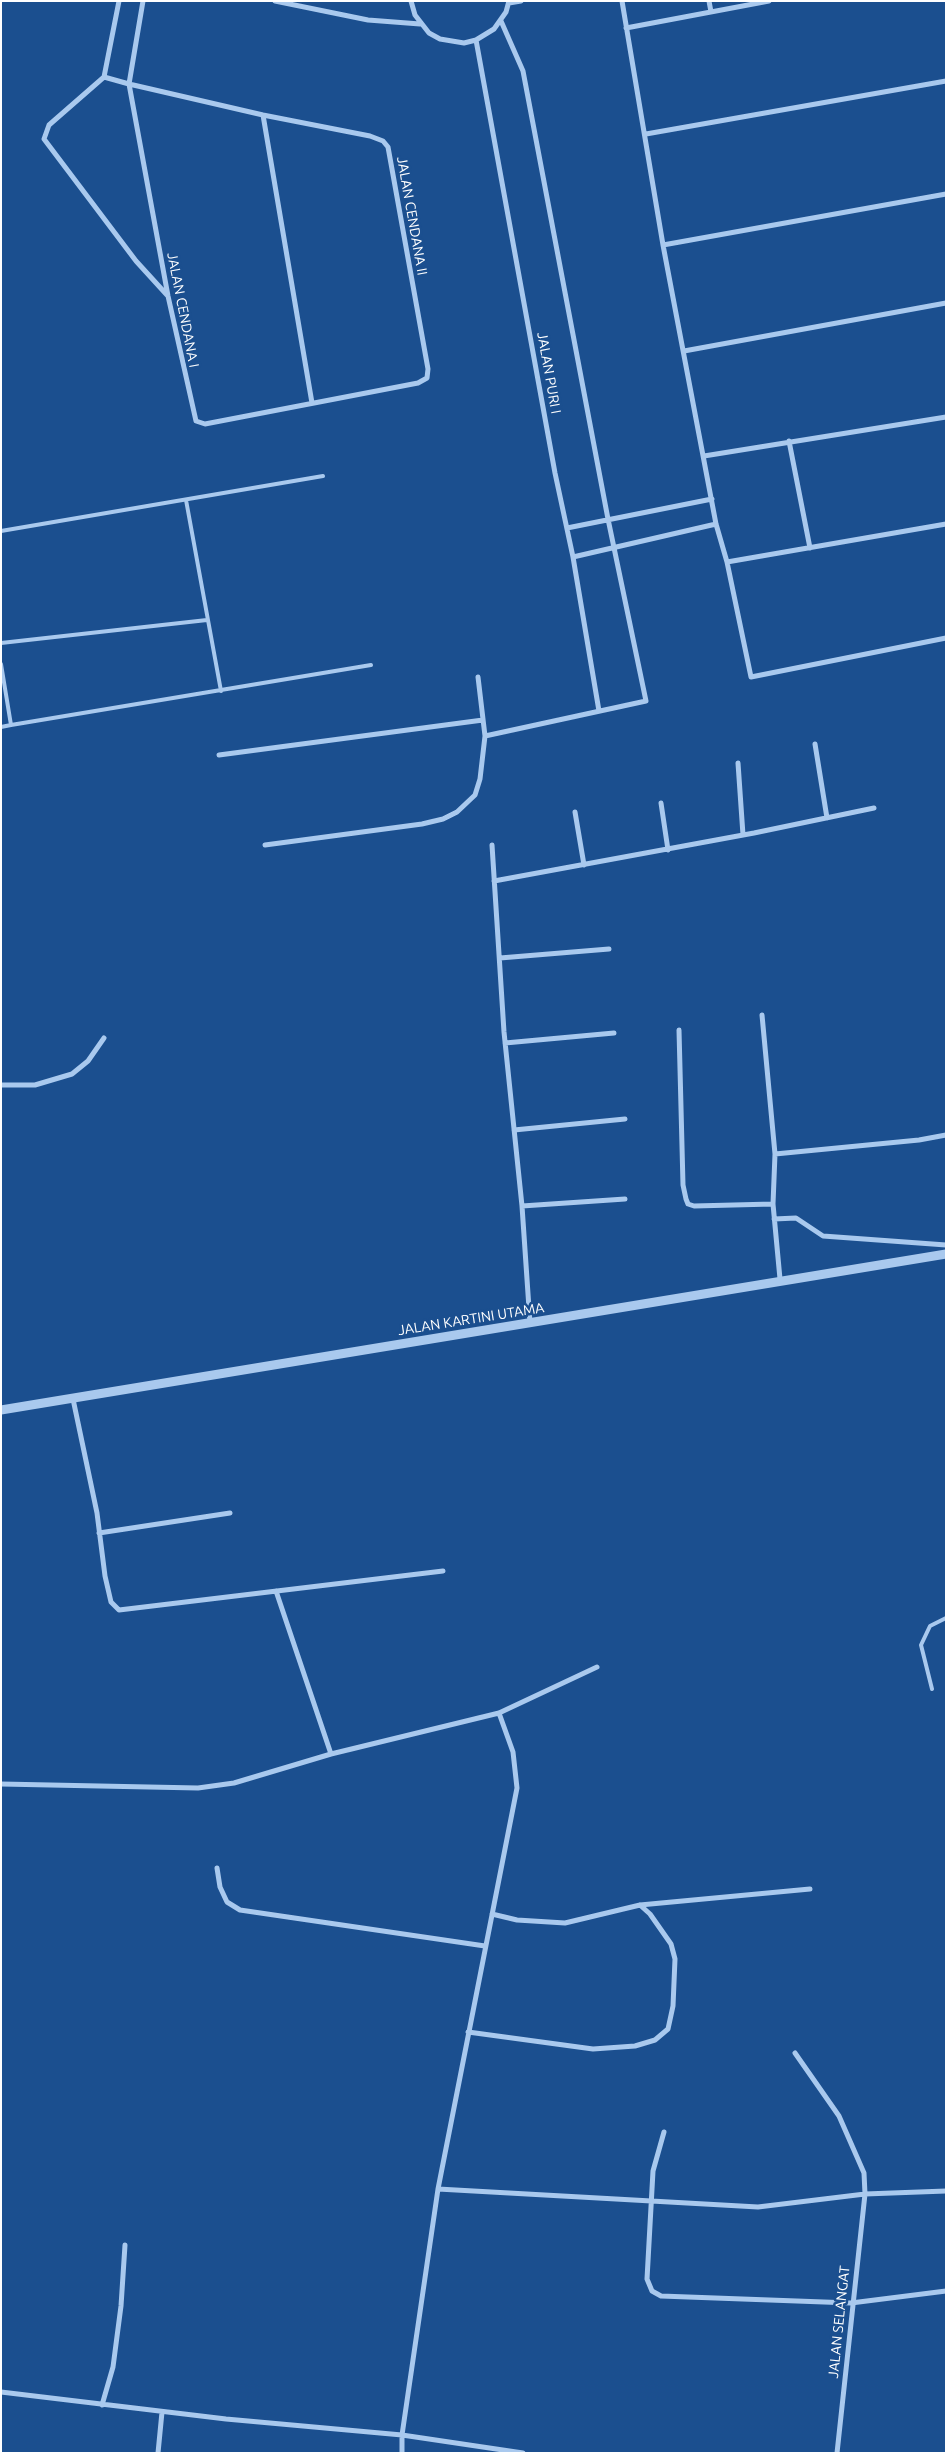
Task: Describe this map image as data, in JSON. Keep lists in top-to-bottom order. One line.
{"streets":{"street":["JALAN CENDANA II","JALAN CENDANA I","JALAN PURI I","JALAN KARTINI UTAMA","JALAN SELANGAT"]},"crossings":[["JALAN CENDANA II","JALAN CENDANA I"]]}
